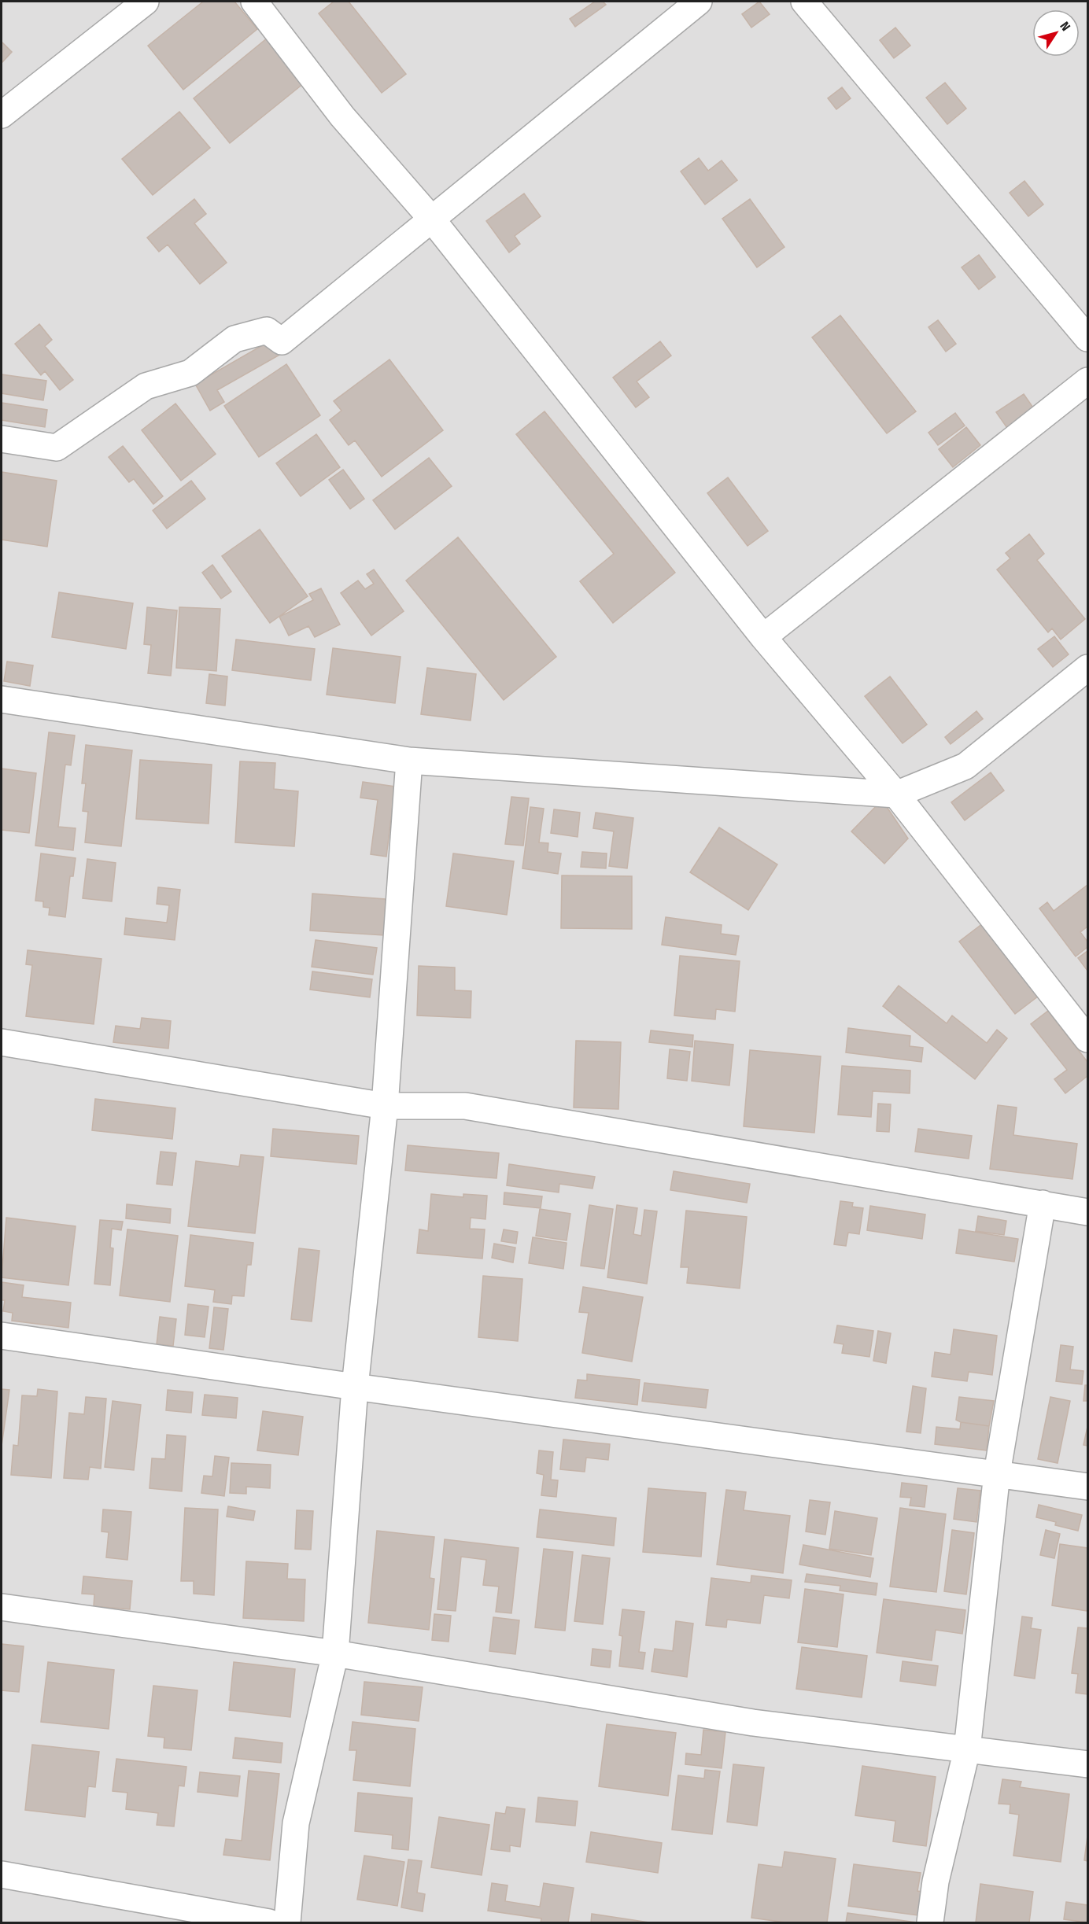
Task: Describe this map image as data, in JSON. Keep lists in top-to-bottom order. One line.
{"north":"top right"}
